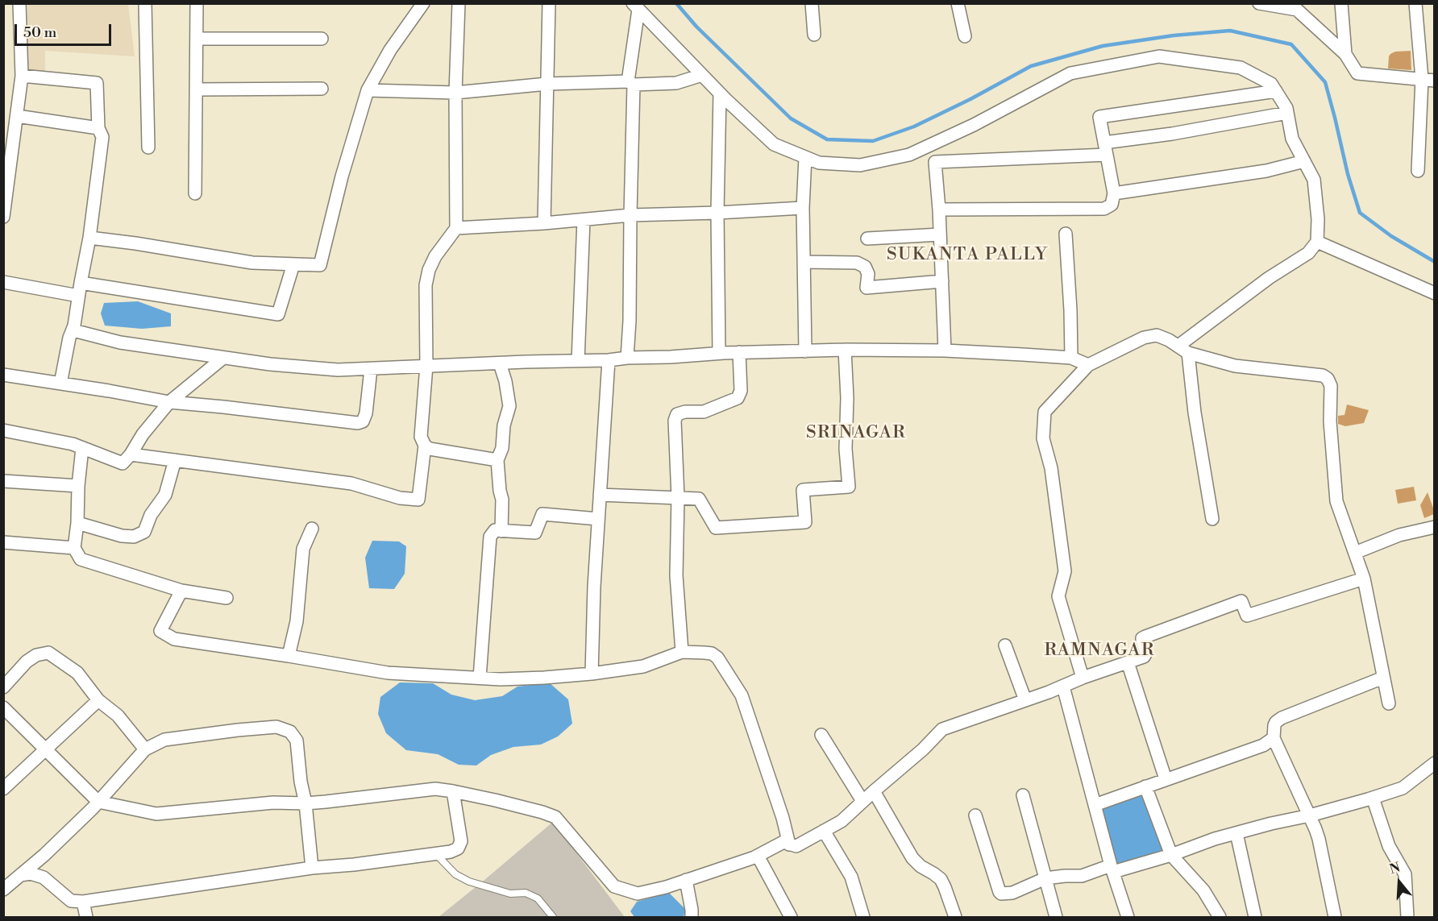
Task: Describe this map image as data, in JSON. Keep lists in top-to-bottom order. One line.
{"districts":["SUKANTA PALLY","SRINAGAR","RAMNAGAR"],"scale_bar":"50 m","north":"top"}
